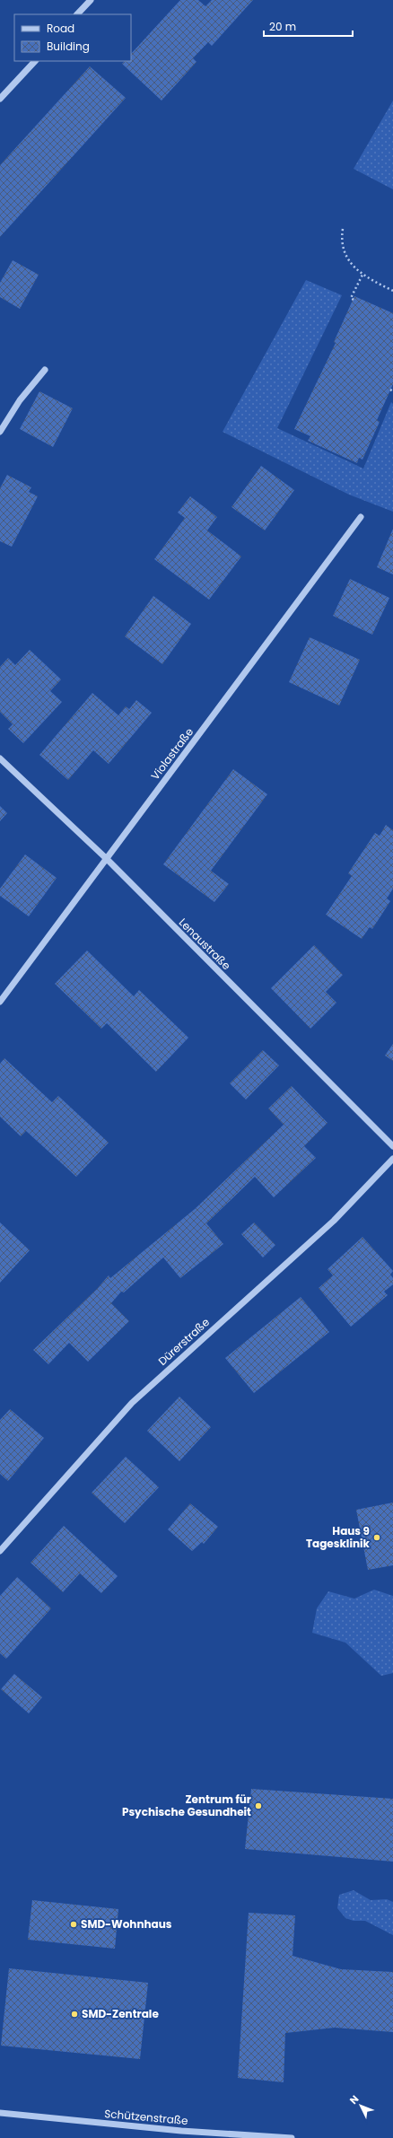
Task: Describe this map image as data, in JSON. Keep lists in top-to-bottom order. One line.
{"streets":{"street":["Violastraße","Lenaustraße","Dürerstraße","Schützenstraße"]},"crossings":[["Violastraße","Lenaustraße"]],"places":["Haus 9 Tagesklinik","Zentrum für Psychische Gesundheit","SMD-Wohnhaus","SMD-Zentrale"],"legend":["Road","Building"],"scale_bar":"20 m","north":"top left"}
